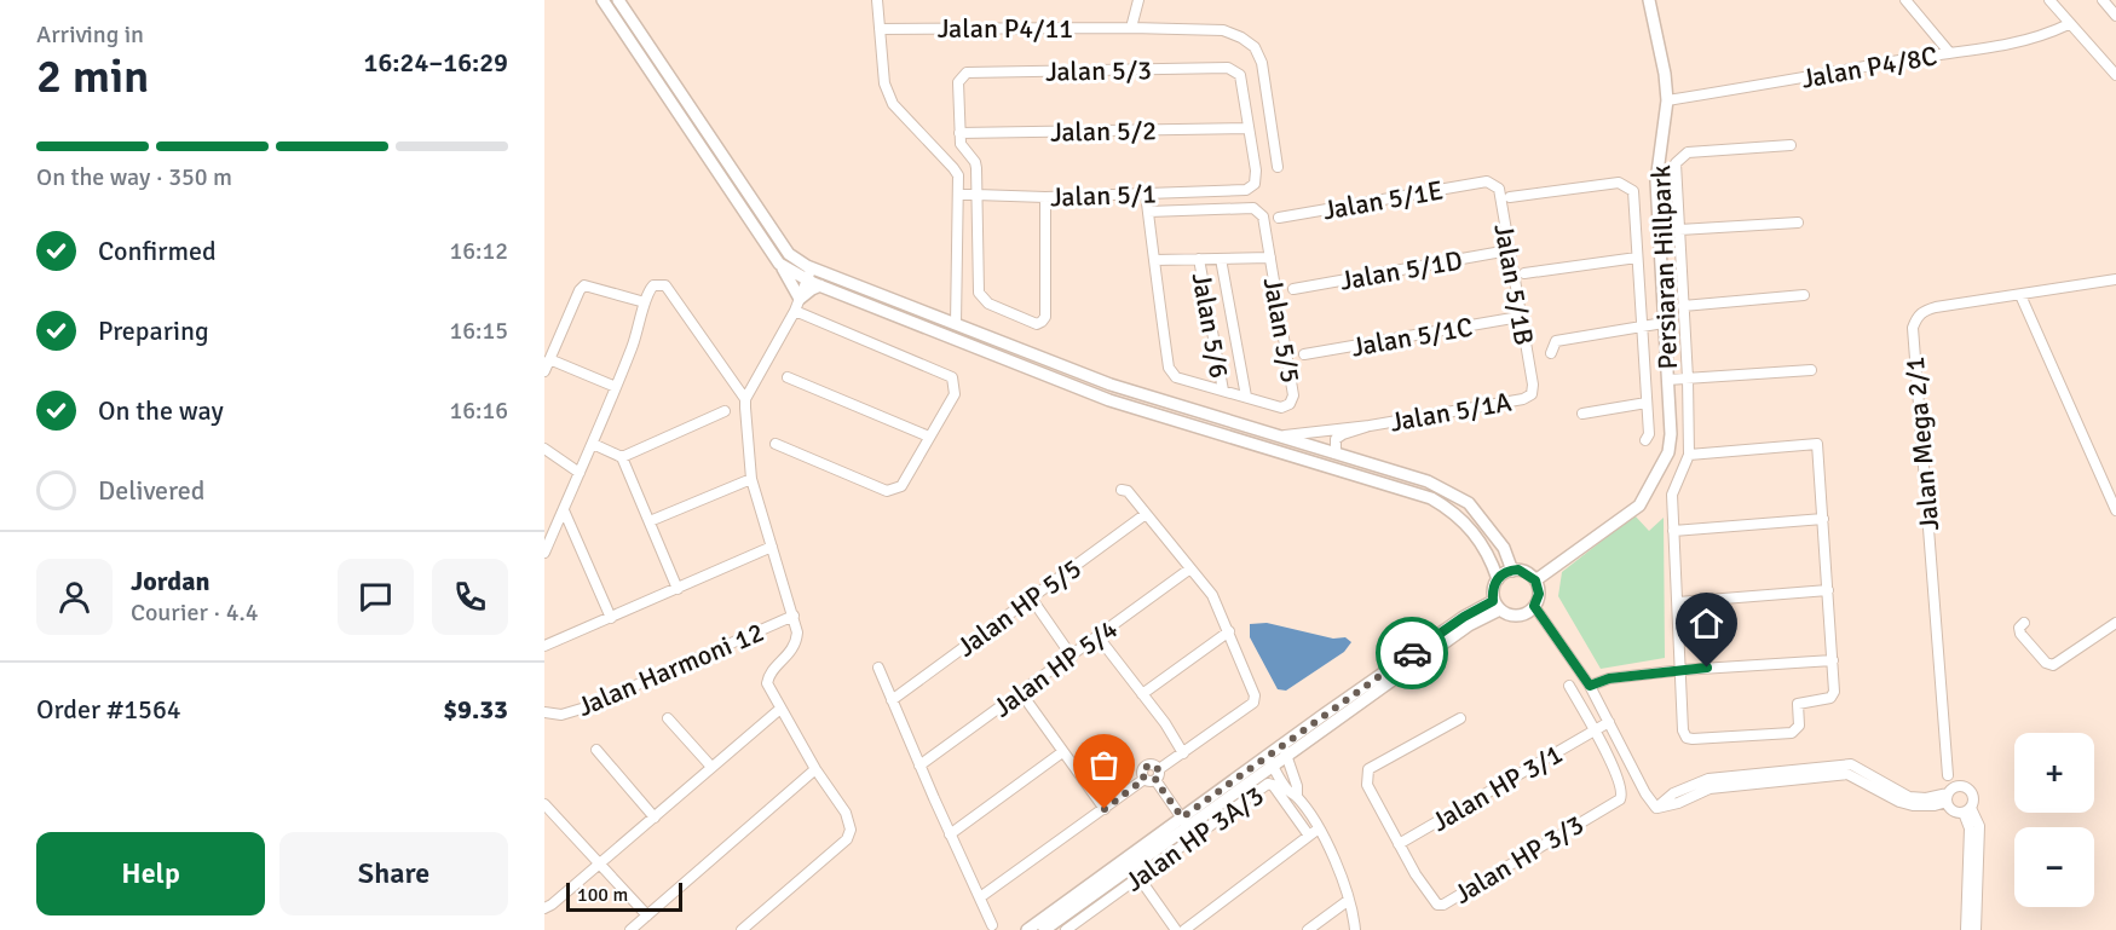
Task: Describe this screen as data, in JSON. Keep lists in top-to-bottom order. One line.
{"streets":{"street":["Jalan P4/11","Jalan P4/8C","Jalan 5/3","Jalan 5/2","Jalan 5/1","Jalan 5/1E","Persiaran Hillpark","Jalan 5/1D","Jalan 5/1B","Jalan 5/6","Jalan 5/5","Jalan 5/1C","Jalan 5/1A","Jalan Mega 2/1","Jalan HP 5/5","Jalan HP 5/4","Jalan Harmoni 12","Jalan HP 3/1","Jalan HP 3A/3","Jalan HP 3/3"]},"crossings":[["Jalan P4/8C","Persiaran Hillpark"],["Jalan 5/3","Jalan 5/2"],["Jalan 5/3","Jalan 5/1"],["Jalan 5/1","Jalan 5/5"],["Jalan 5/1E","Jalan 5/1B"],["Jalan 5/1D","Jalan 5/1B"],["Jalan 5/1B","Jalan 5/1C"],["Jalan 5/1B","Jalan 5/1A"],["Jalan 5/6","Jalan 5/5"],["Jalan HP 3/1","Jalan HP 3/3"]],"scale_bar":"100 m","page":{"heading":["2 min","Arriving in","16:24–16:29"],"panel":["Jordan","Courier · 4.4","Order #1564","$9.33"],"bar":"On the way · 350 m","list":[["Confirmed","16:12"],["Preparing","16:15"],["On the way","16:16"],"Delivered"],"map_buttons":["+","−"],"buttons":["Help","Share"],"scale":"100 m"}}
